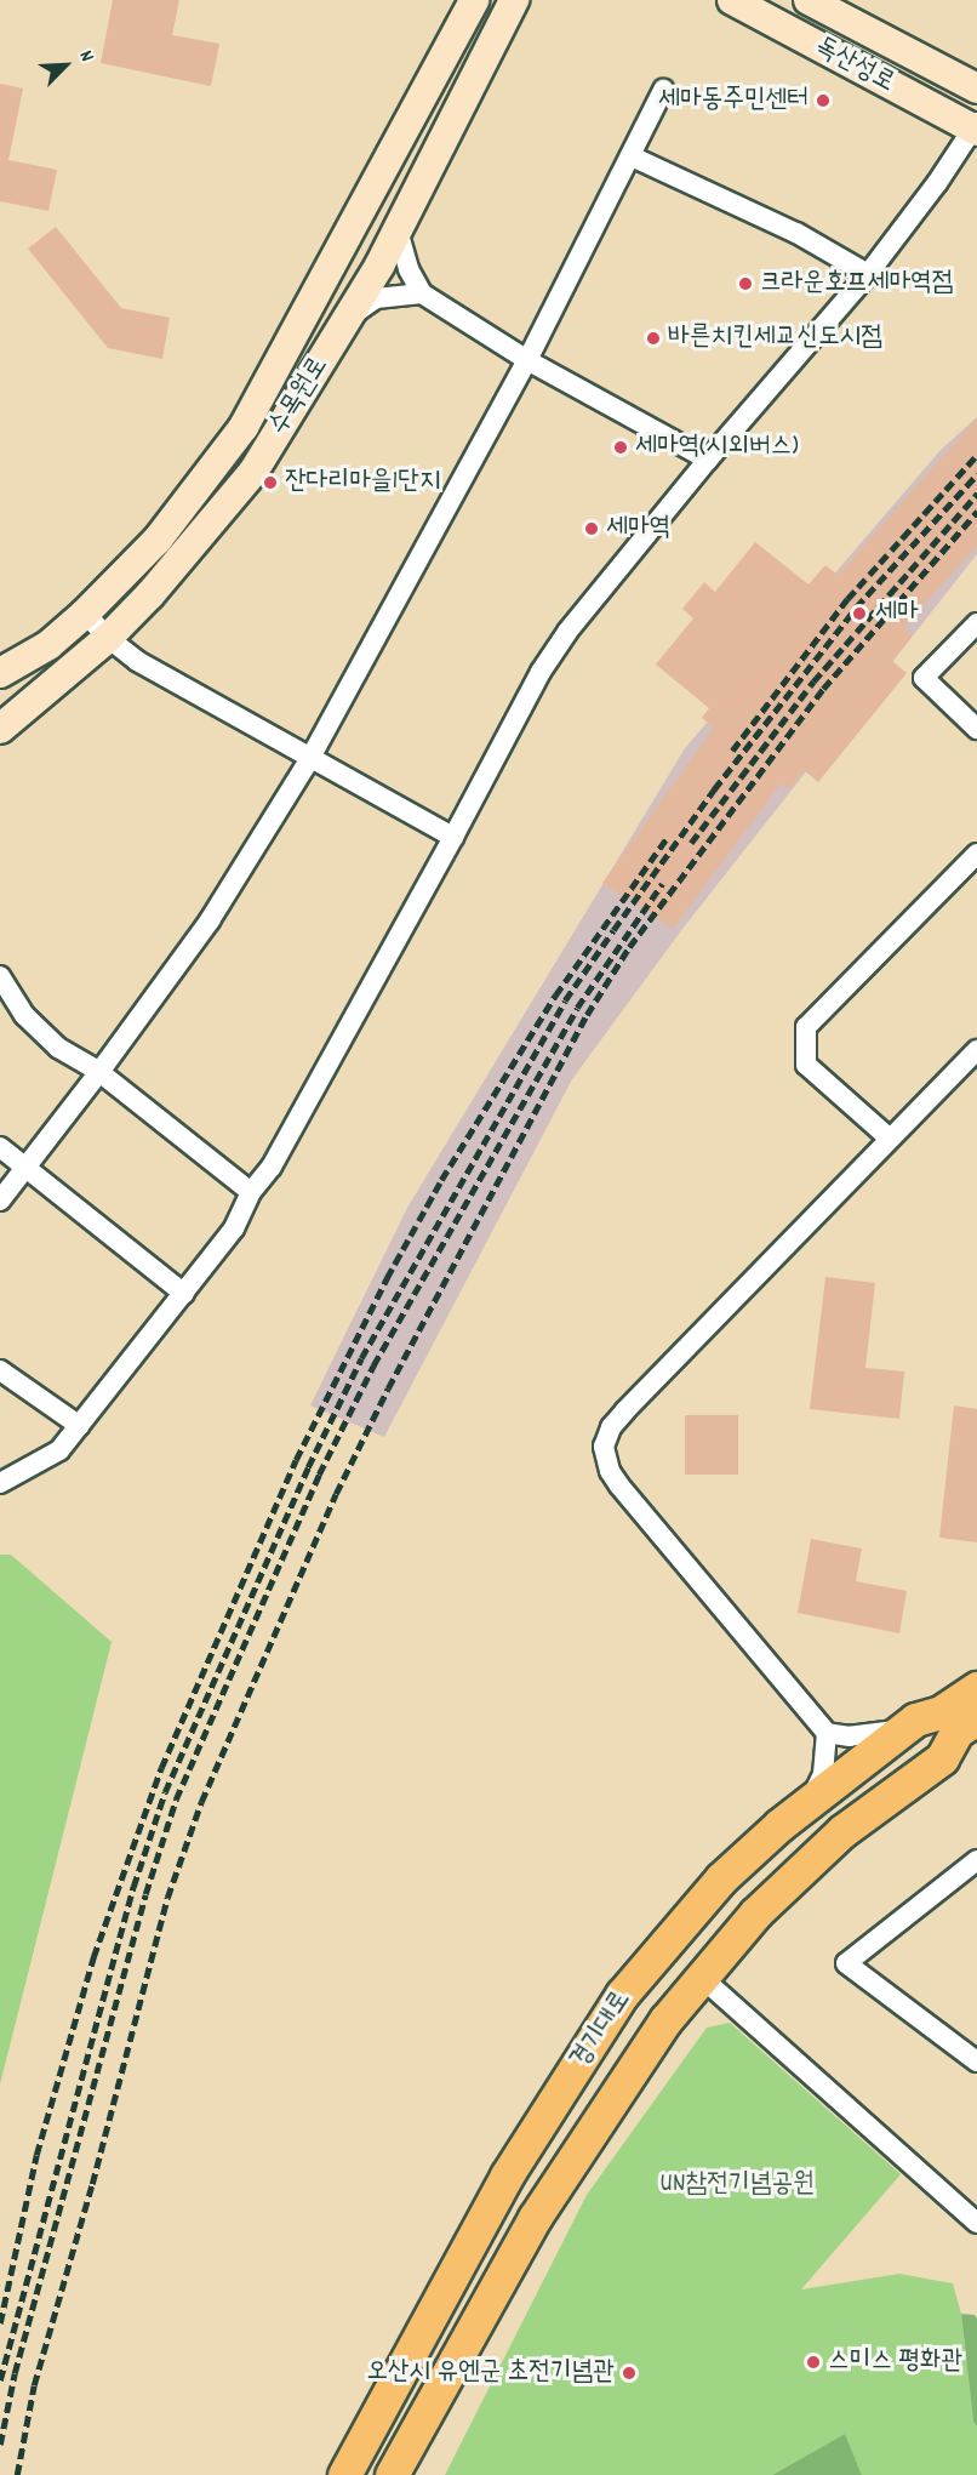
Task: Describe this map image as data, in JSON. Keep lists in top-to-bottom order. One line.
{"streets":{"main road":["경기대로"],"street":["독산성로","수목원로"]},"parks":["UN참전기념공원"],"places":["세마동주민센터","크라운호프세마역점","바른치킨세교신도시점","세마역(시외버스)","잔다리마을1단지","세마역","세마","스미스 평화관","오산시 유엔군 초전기념관"],"north":"top right"}
